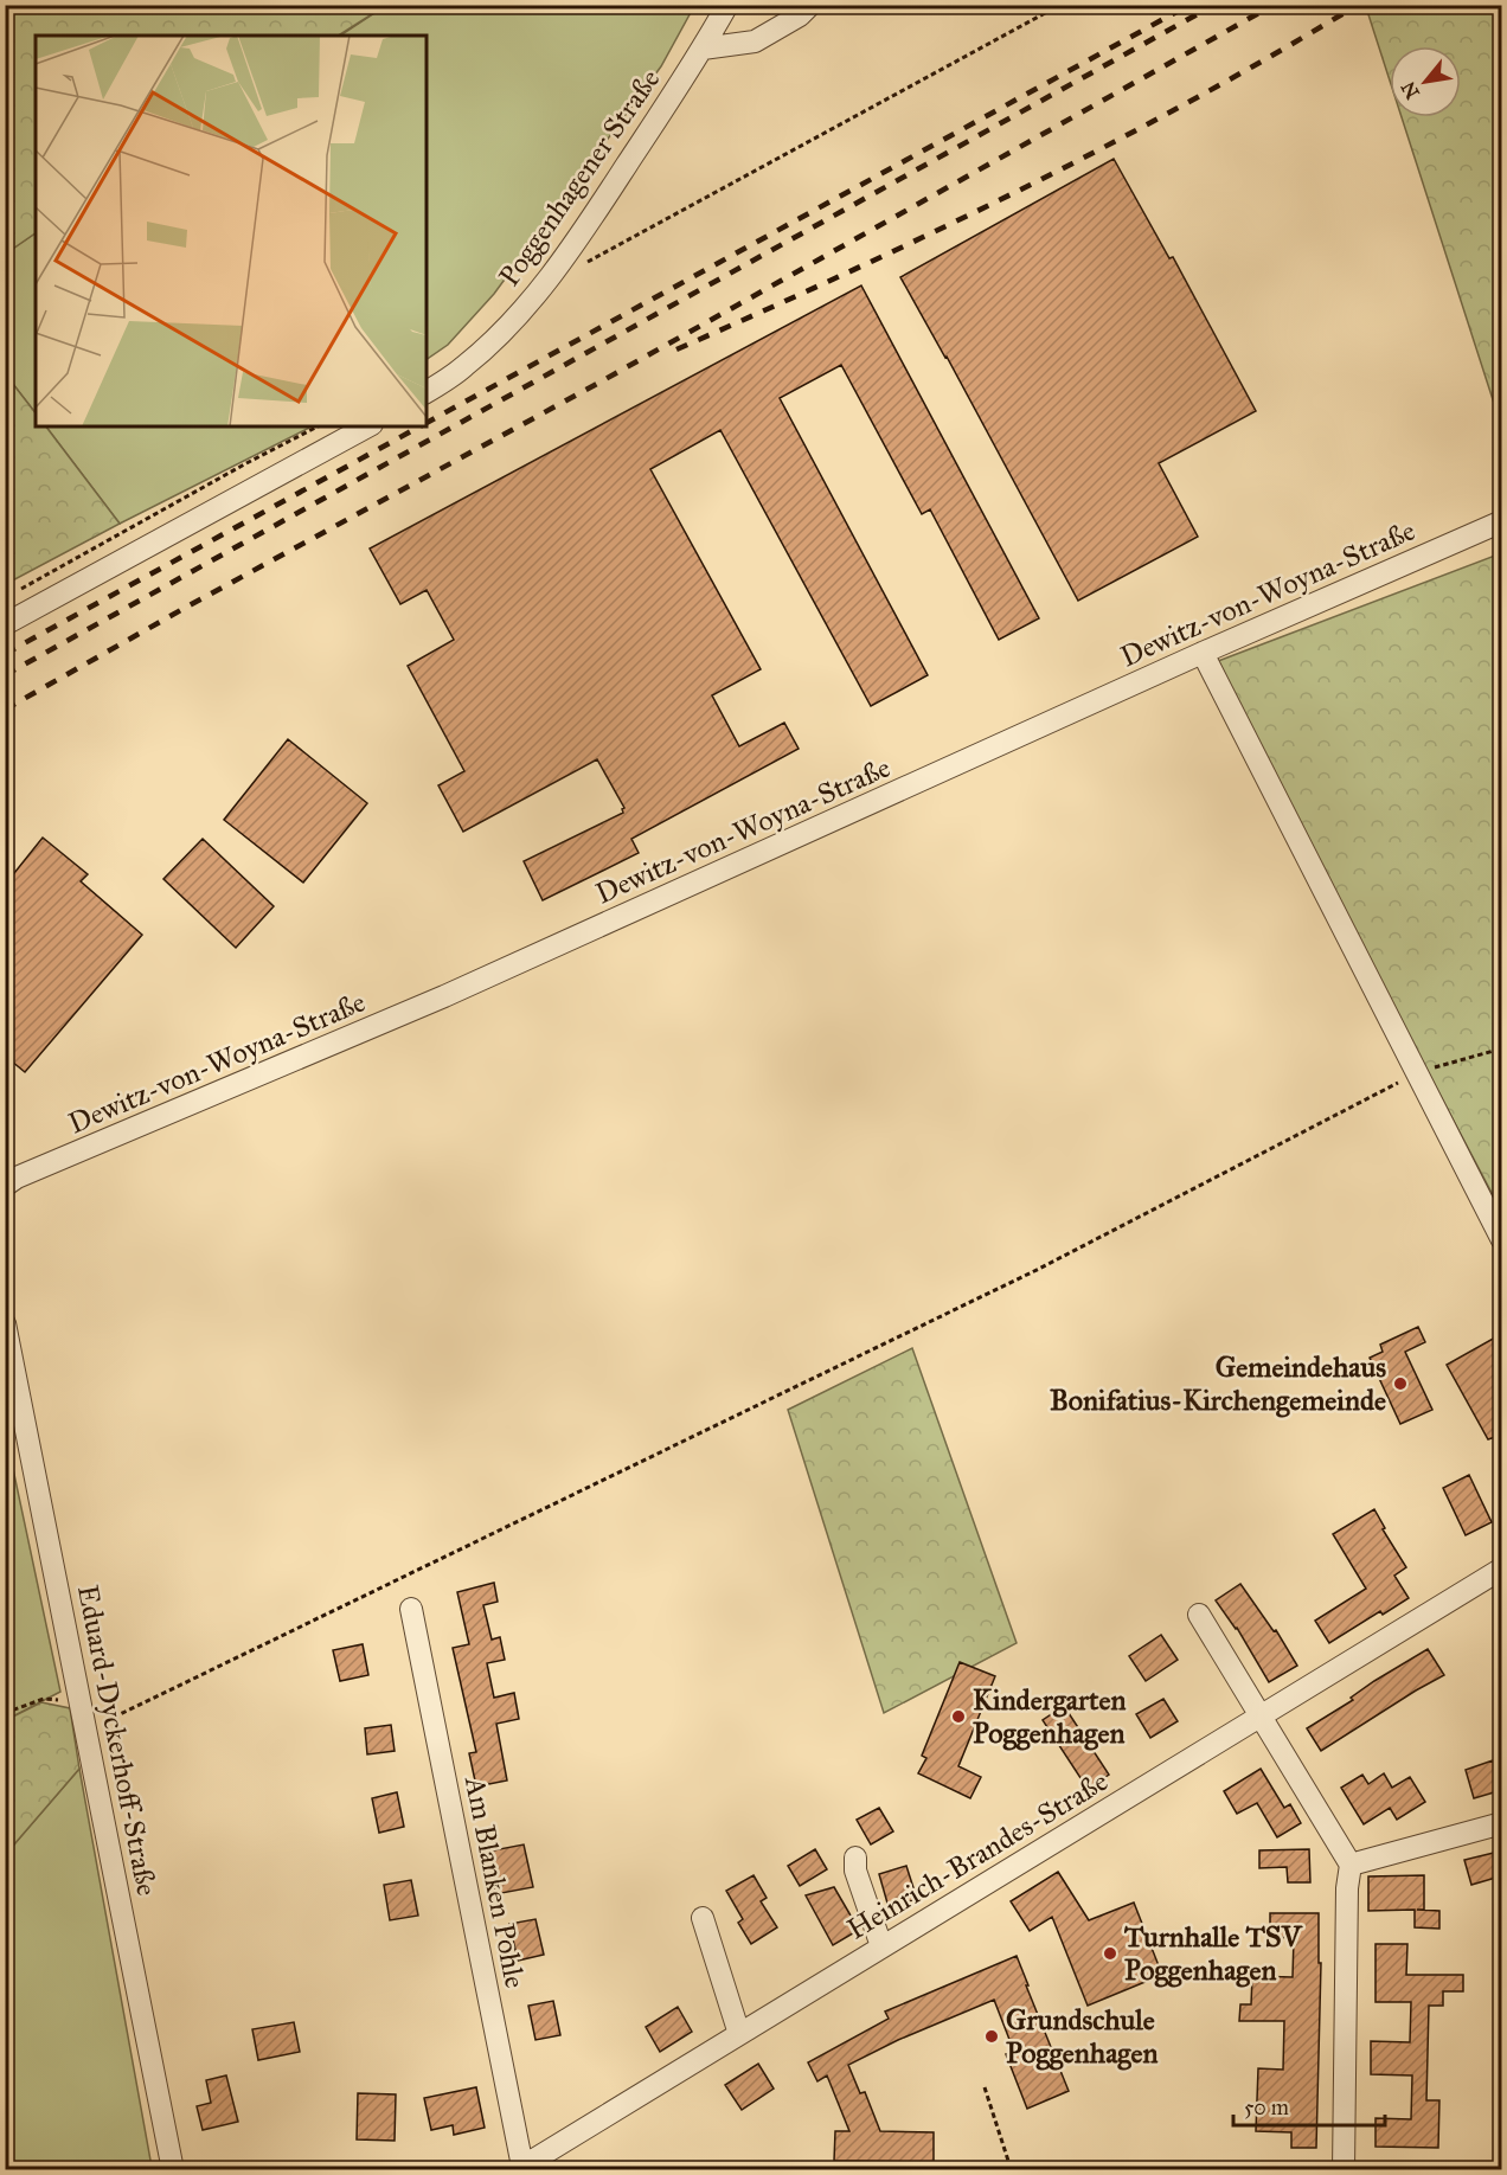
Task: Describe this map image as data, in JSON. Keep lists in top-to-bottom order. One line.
{"streets":{"street":["Poggenhagener Straße","Dewitz-von-Woyna-Straße","Eduard-Dyckerhoff-Straße","Heinrich-Brandes-Straße","Am Blanken Pohle"]},"crossings":[["Heinrich-Brandes-Straße","Am Blanken Pohle"]],"places":["Gemeindehaus Bonifatius-Kirchengemeinde","Kindergarten Poggenhagen","Turnhalle TSV Poggenhagen","Grundschule Poggenhagen"],"scale_bar":"50 m","north":"bottom left"}
